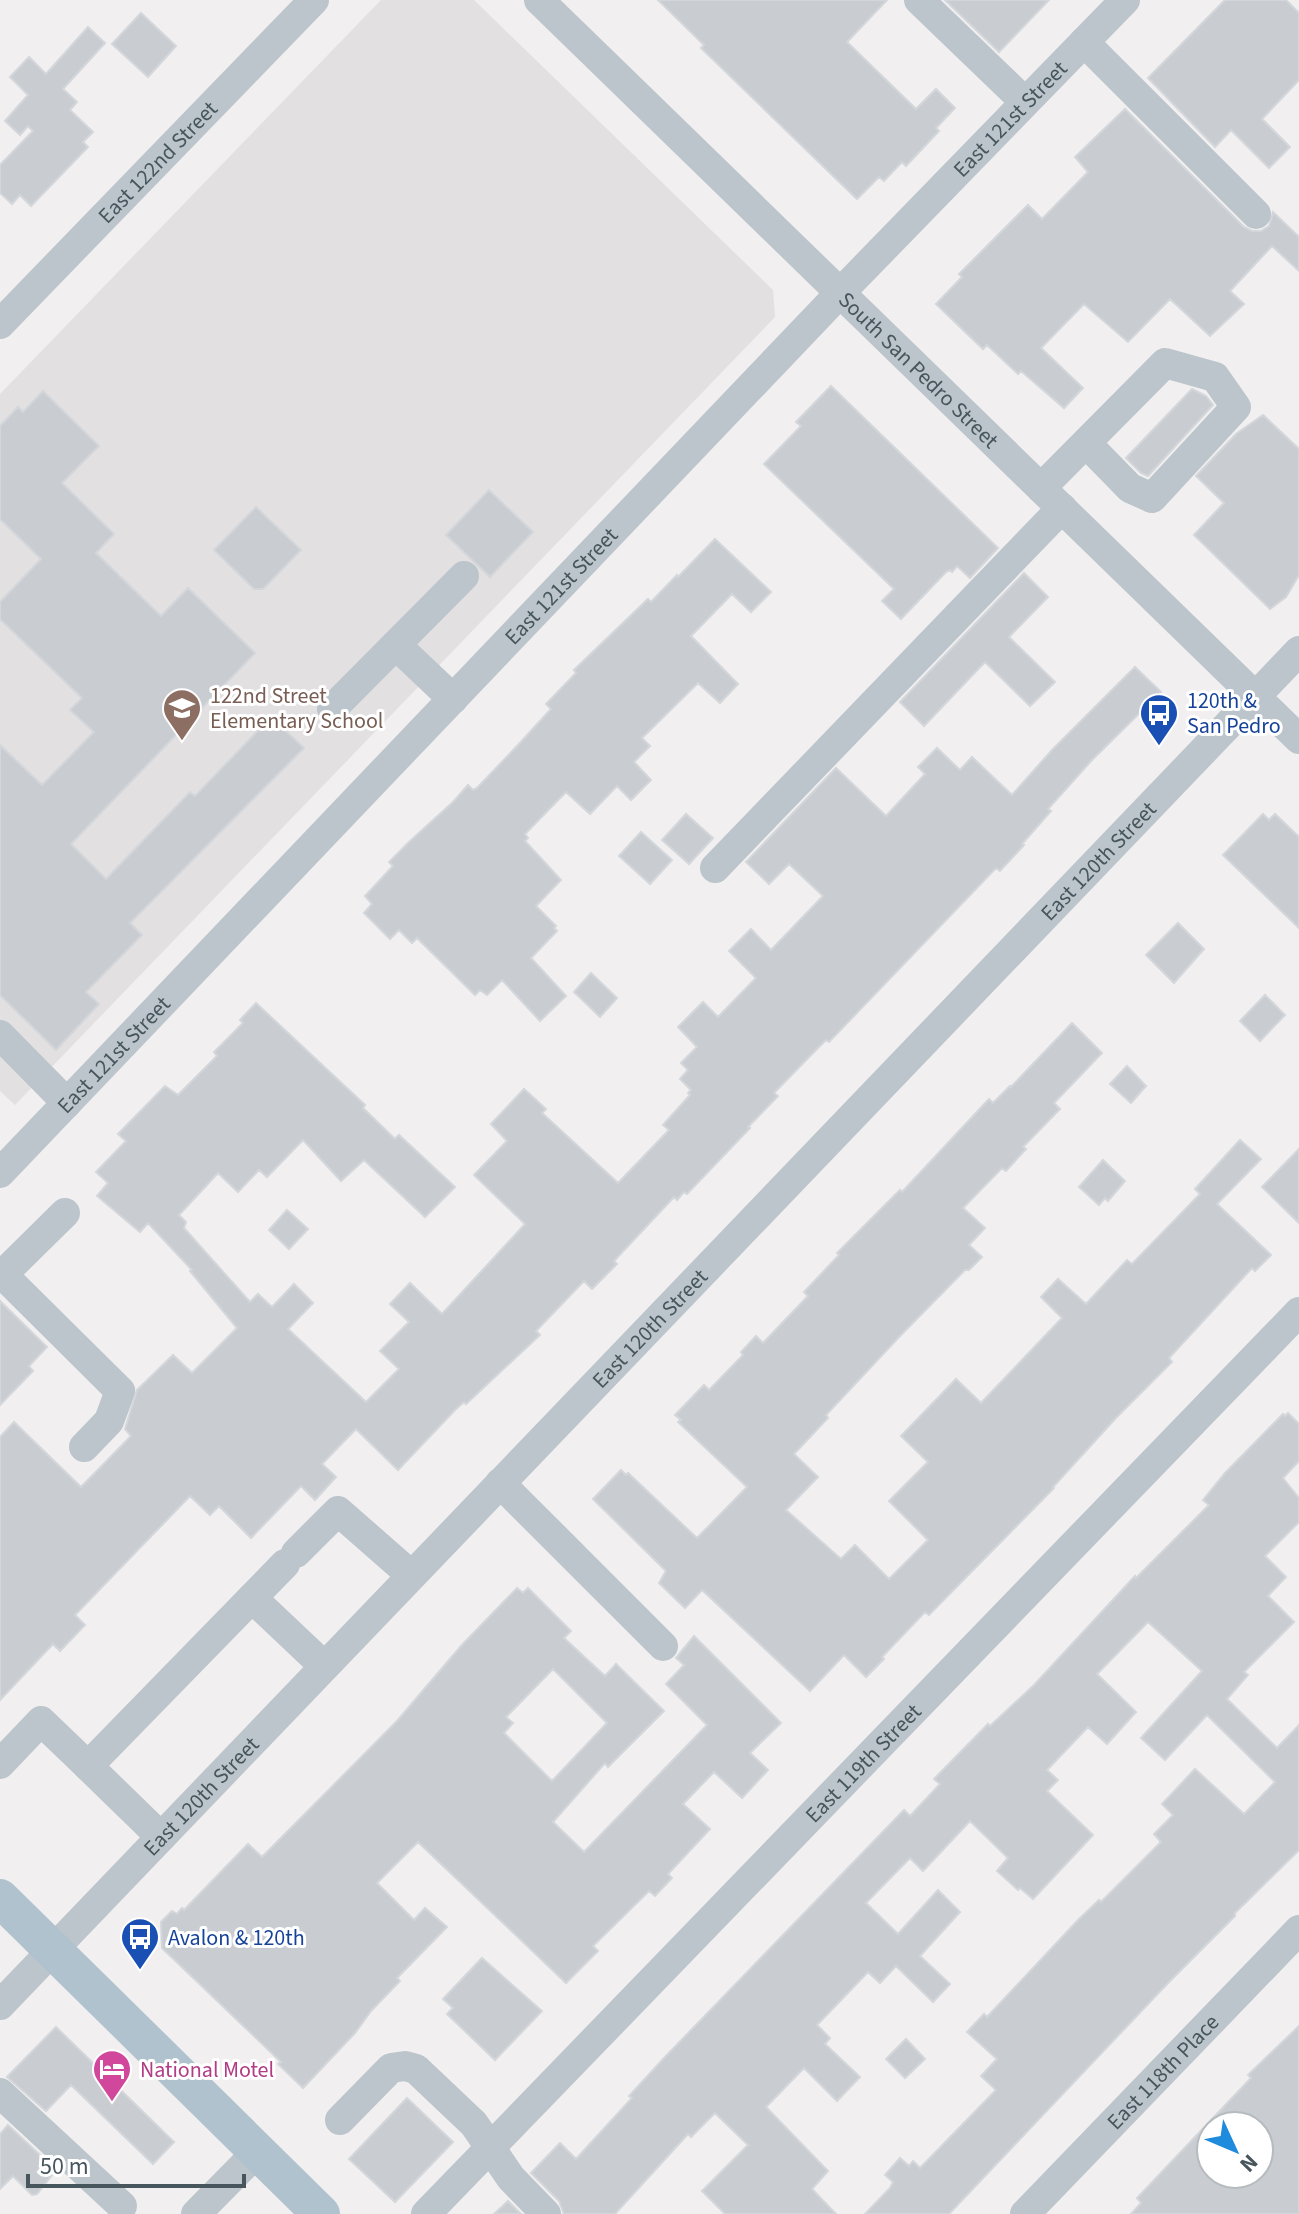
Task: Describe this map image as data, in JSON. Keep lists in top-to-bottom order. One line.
{"streets":{"street":["East 121st Street","East 122nd Street","South San Pedro Street","East 120th Street","East 119th Street","East 118th Place"]},"crossings":[["East 121st Street","South San Pedro Street"],["South San Pedro Street","East 120th Street"]],"places":{"school or university":["122nd Street Elementary School"],"bus stop":["120th & San Pedro","Avalon & 120th"],"hotel":["National Motel"]},"scale_bar":"50 m","north":"bottom right"}
